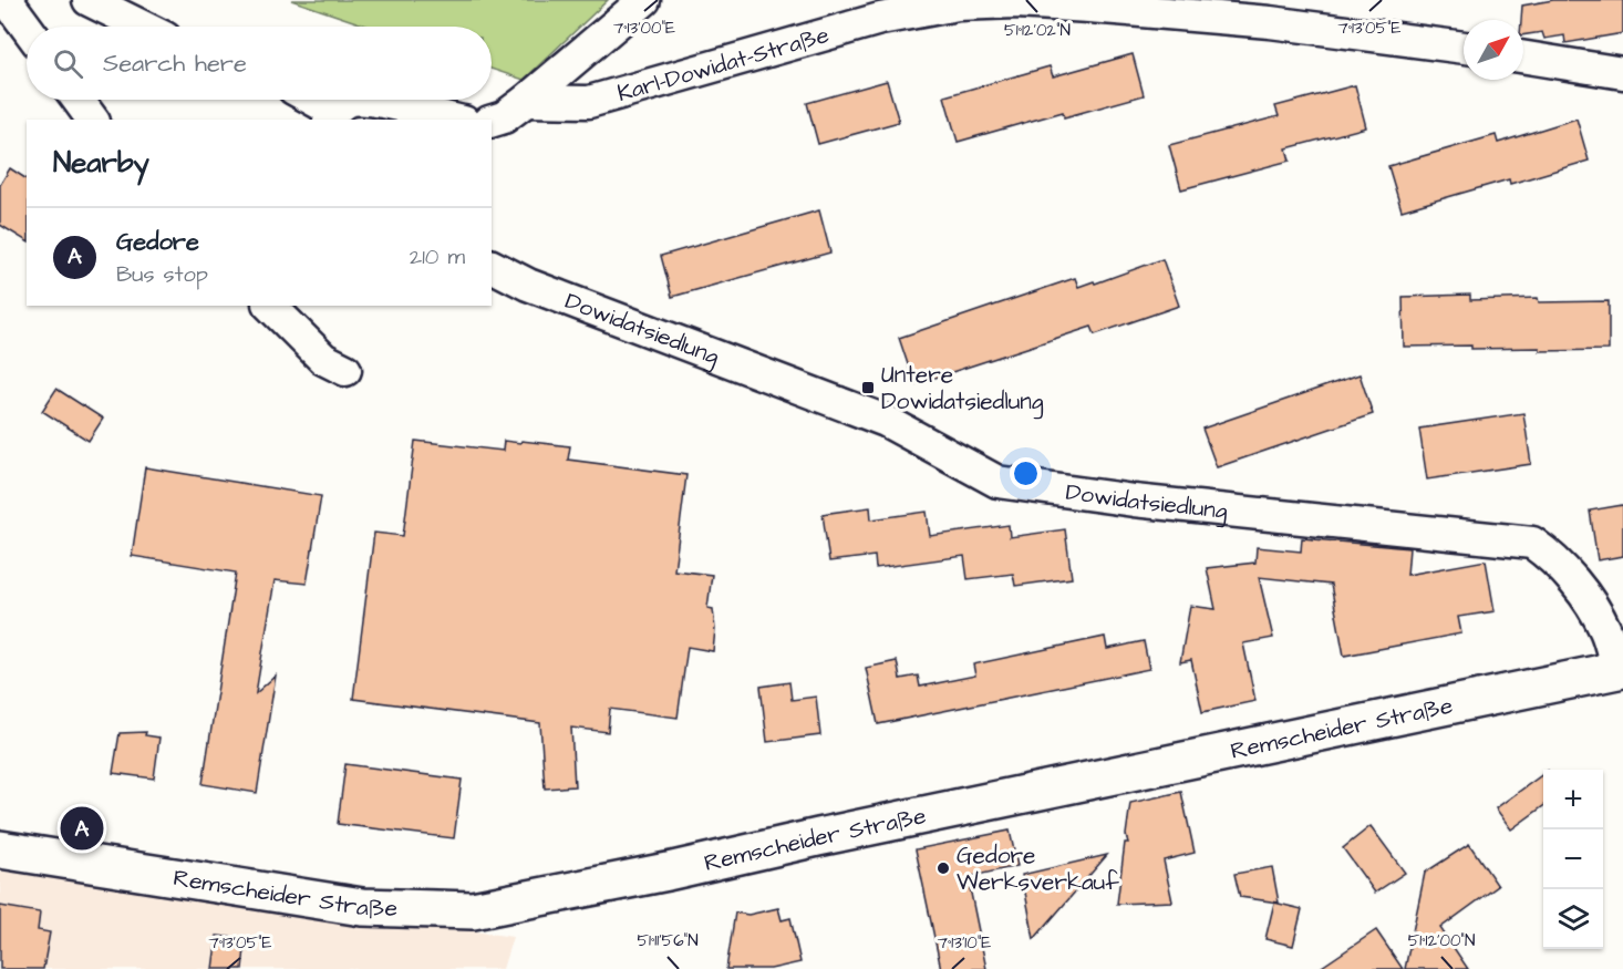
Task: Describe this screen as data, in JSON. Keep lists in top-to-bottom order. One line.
{"streets":{"main road":["Remscheider Straße"],"street":["Karl-Dowidat-Straße","Dowidatsiedlung"]},"crossings":[["Dowidatsiedlung","Remscheider Straße"]],"places":{"transit":["Untere Dowidatsiedlung"],"other":["Gedore Werksverkauf"]},"north":"top right","page":{"search":"Search here","heading":"Nearby","list":[{"mark":"A","name":"Gedore","note":"Bus stop","value":"210 m"}],"map_buttons":["+","−"],"pins":"A"},"coordinates":["7°13'05\"E","7°13'00\"E","51°12'02\"N","51°11'56\"N","51°12'00\"N","7°13'10\"E"]}
